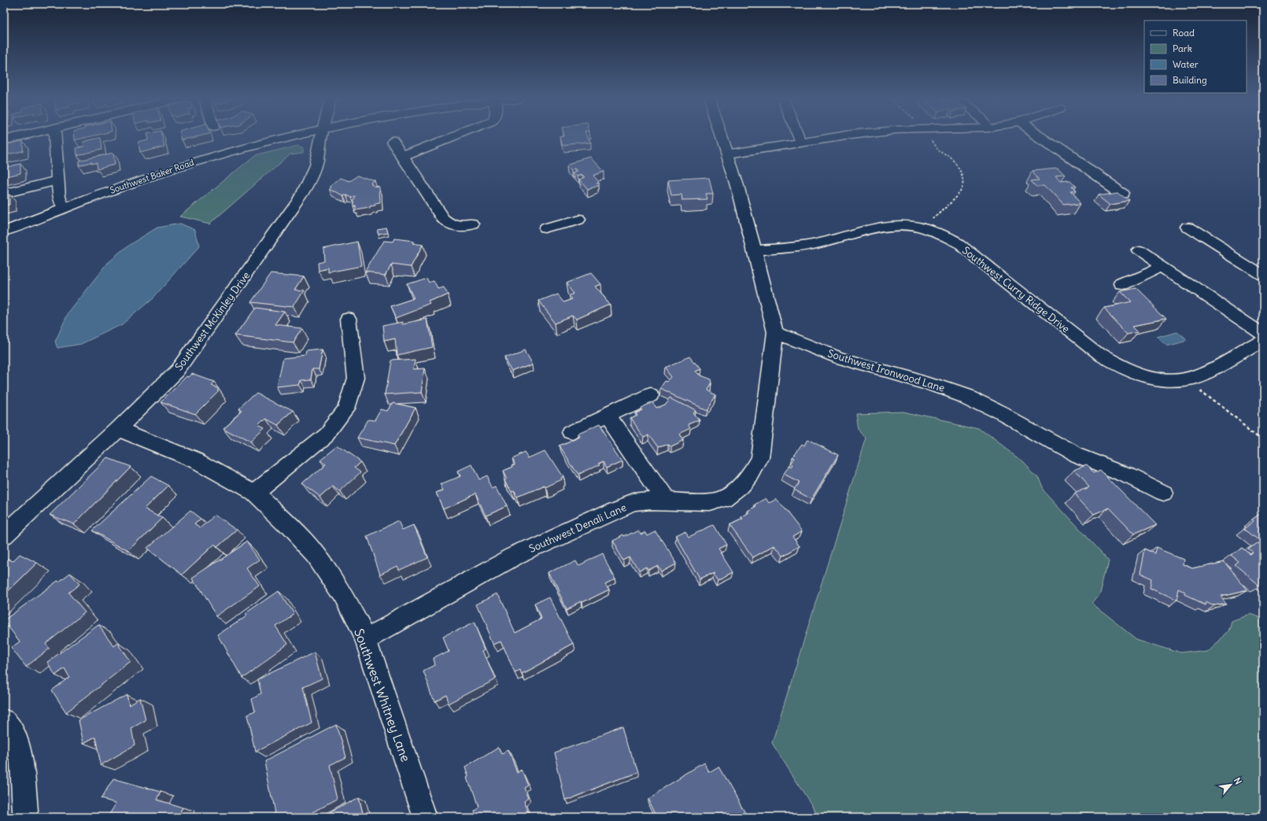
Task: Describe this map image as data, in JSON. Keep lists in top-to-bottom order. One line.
{"streets":{"street":["Southwest Baker Road","Southwest Curry Ridge Drive","Southwest McKinley Drive","Southwest Ironwood Lane","Southwest Denali Lane","Southwest Whitney Lane"]},"crossings":[["Southwest McKinley Drive","Southwest Whitney Lane"],["Southwest Ironwood Lane","Southwest Denali Lane"],["Southwest Denali Lane","Southwest Whitney Lane"]],"legend":["Road","Park","Water","Building"],"north":"top right"}
